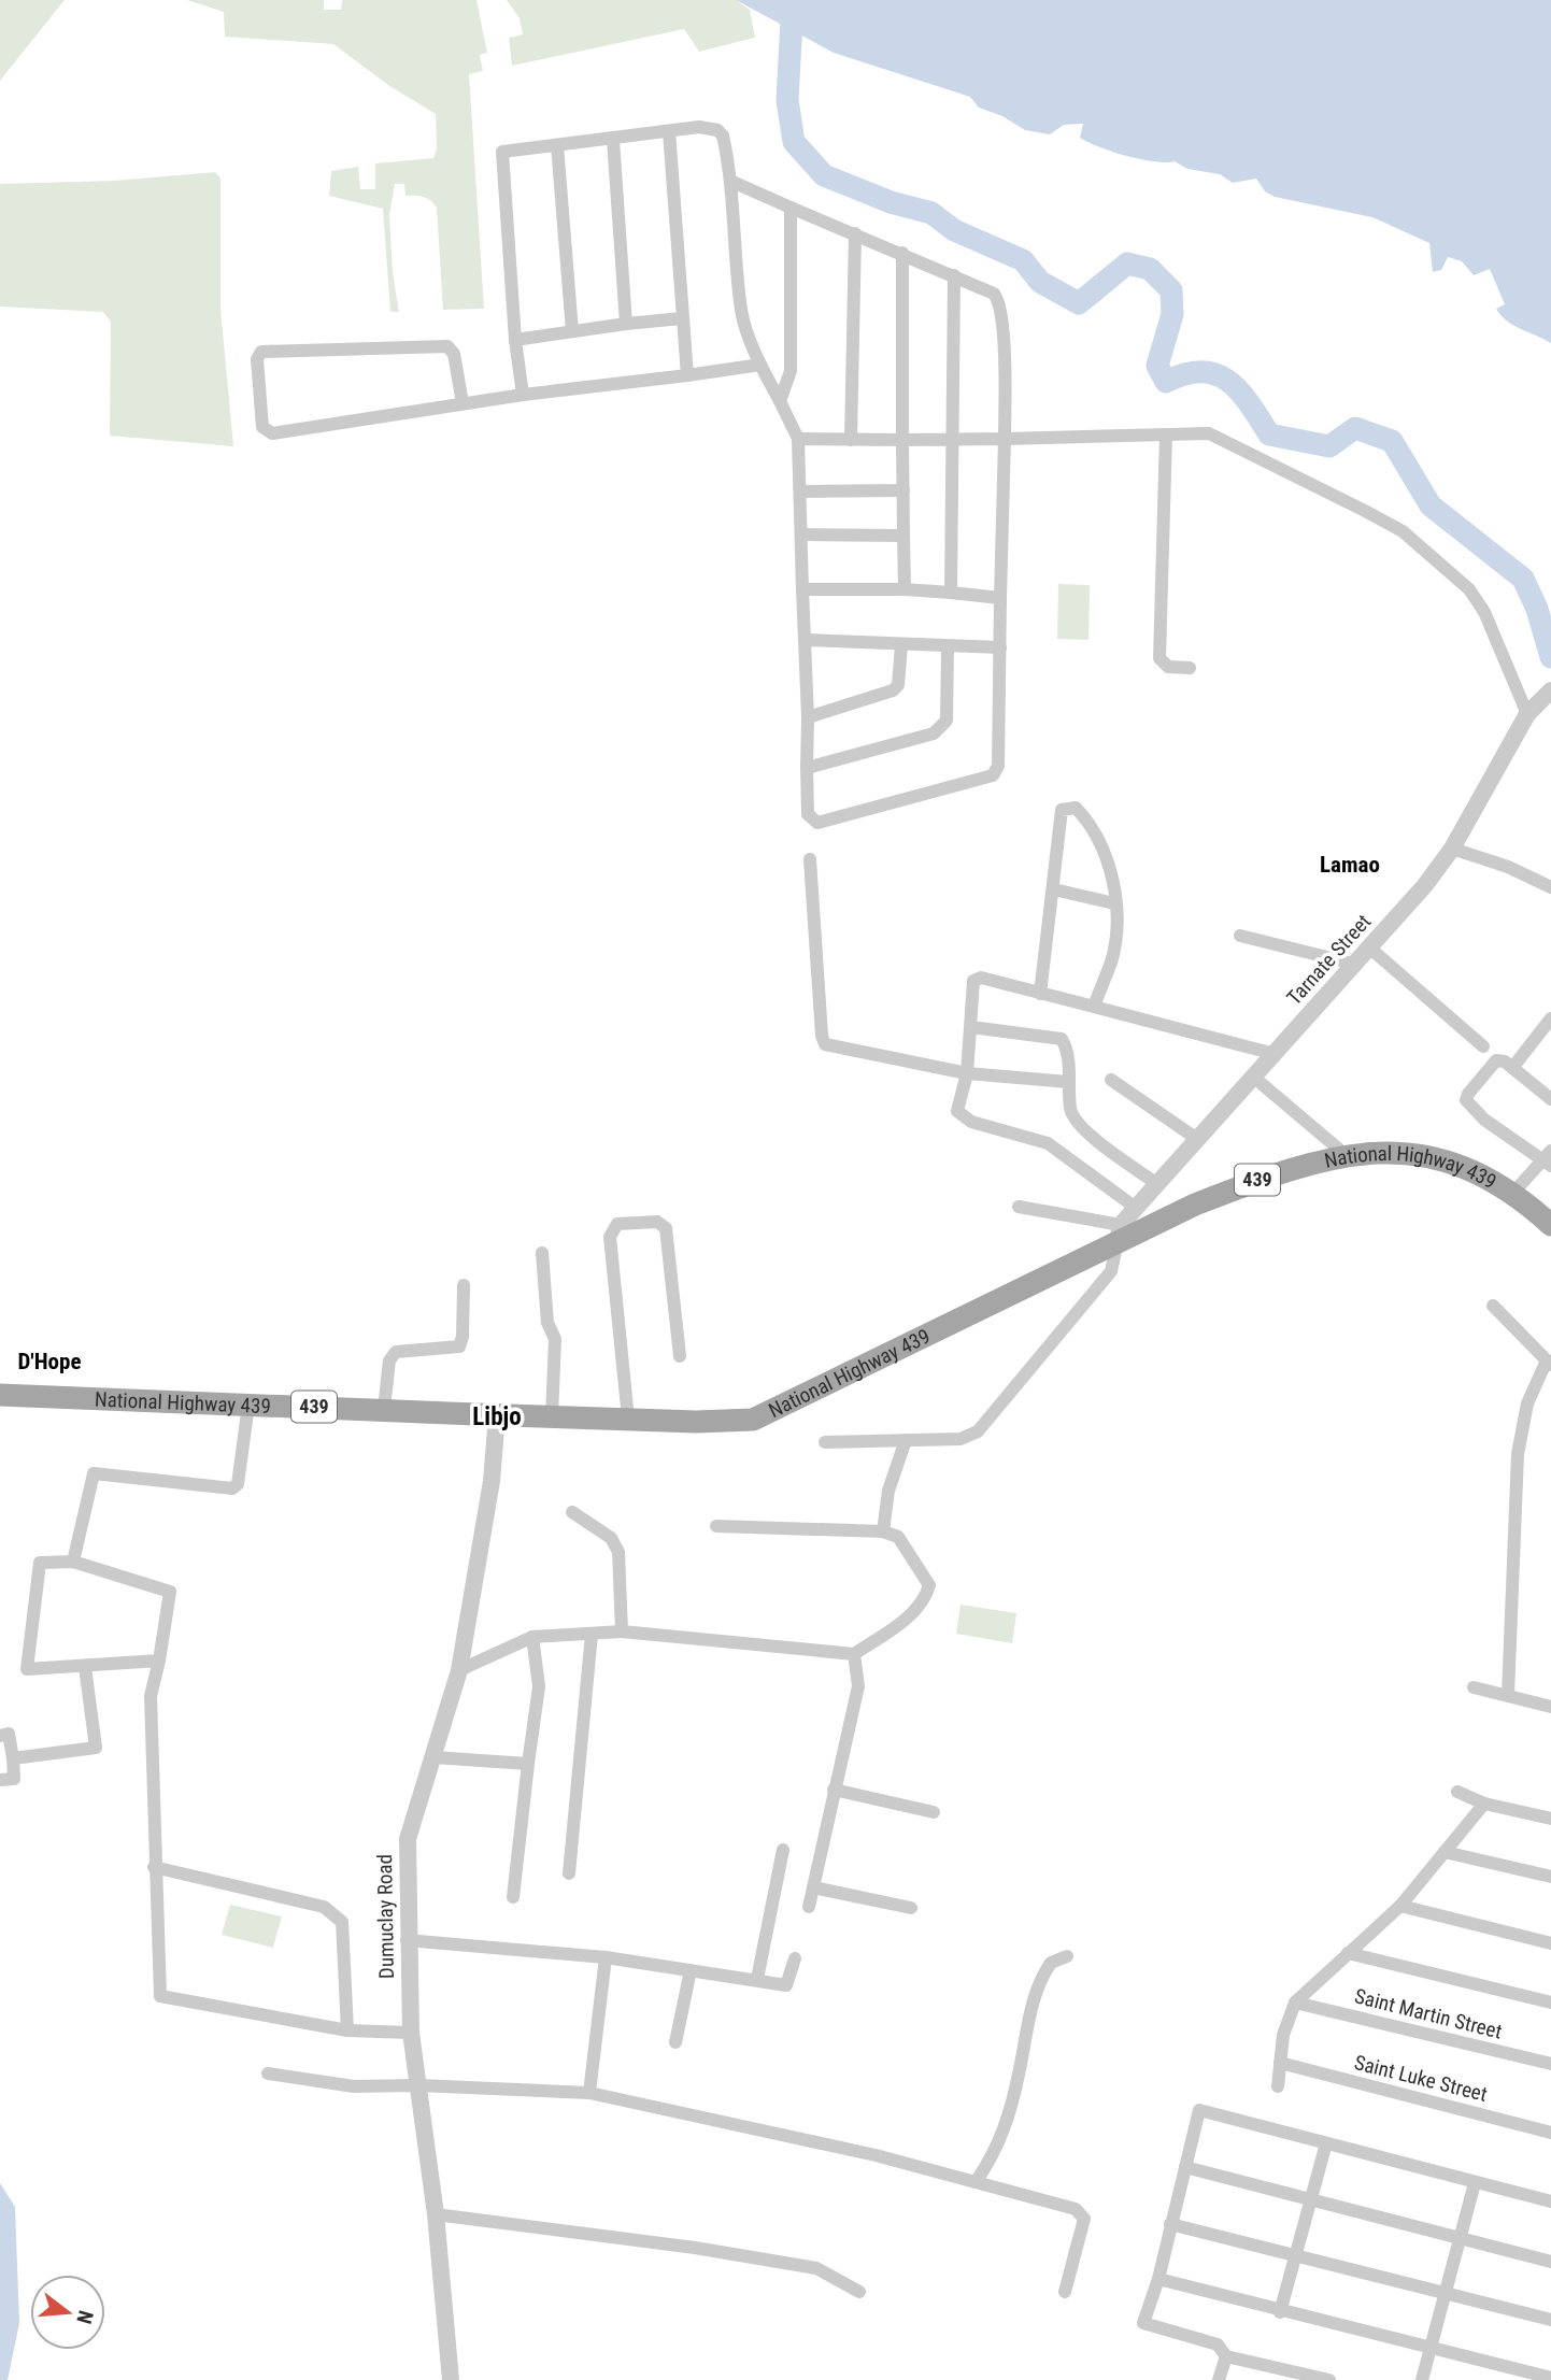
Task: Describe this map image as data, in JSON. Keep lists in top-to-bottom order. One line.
{"streets":{"main road":["National Highway 439","439"],"street":["Tarnate Street","Dumuclay Road","Saint Martin Street","Saint Luke Street"]},"crossings":[["Tarnate Street","National Highway 439"],["National Highway 439","Dumuclay Road"]],"districts":["Lamao","D'Hope","Libjo"],"north":"right"}
